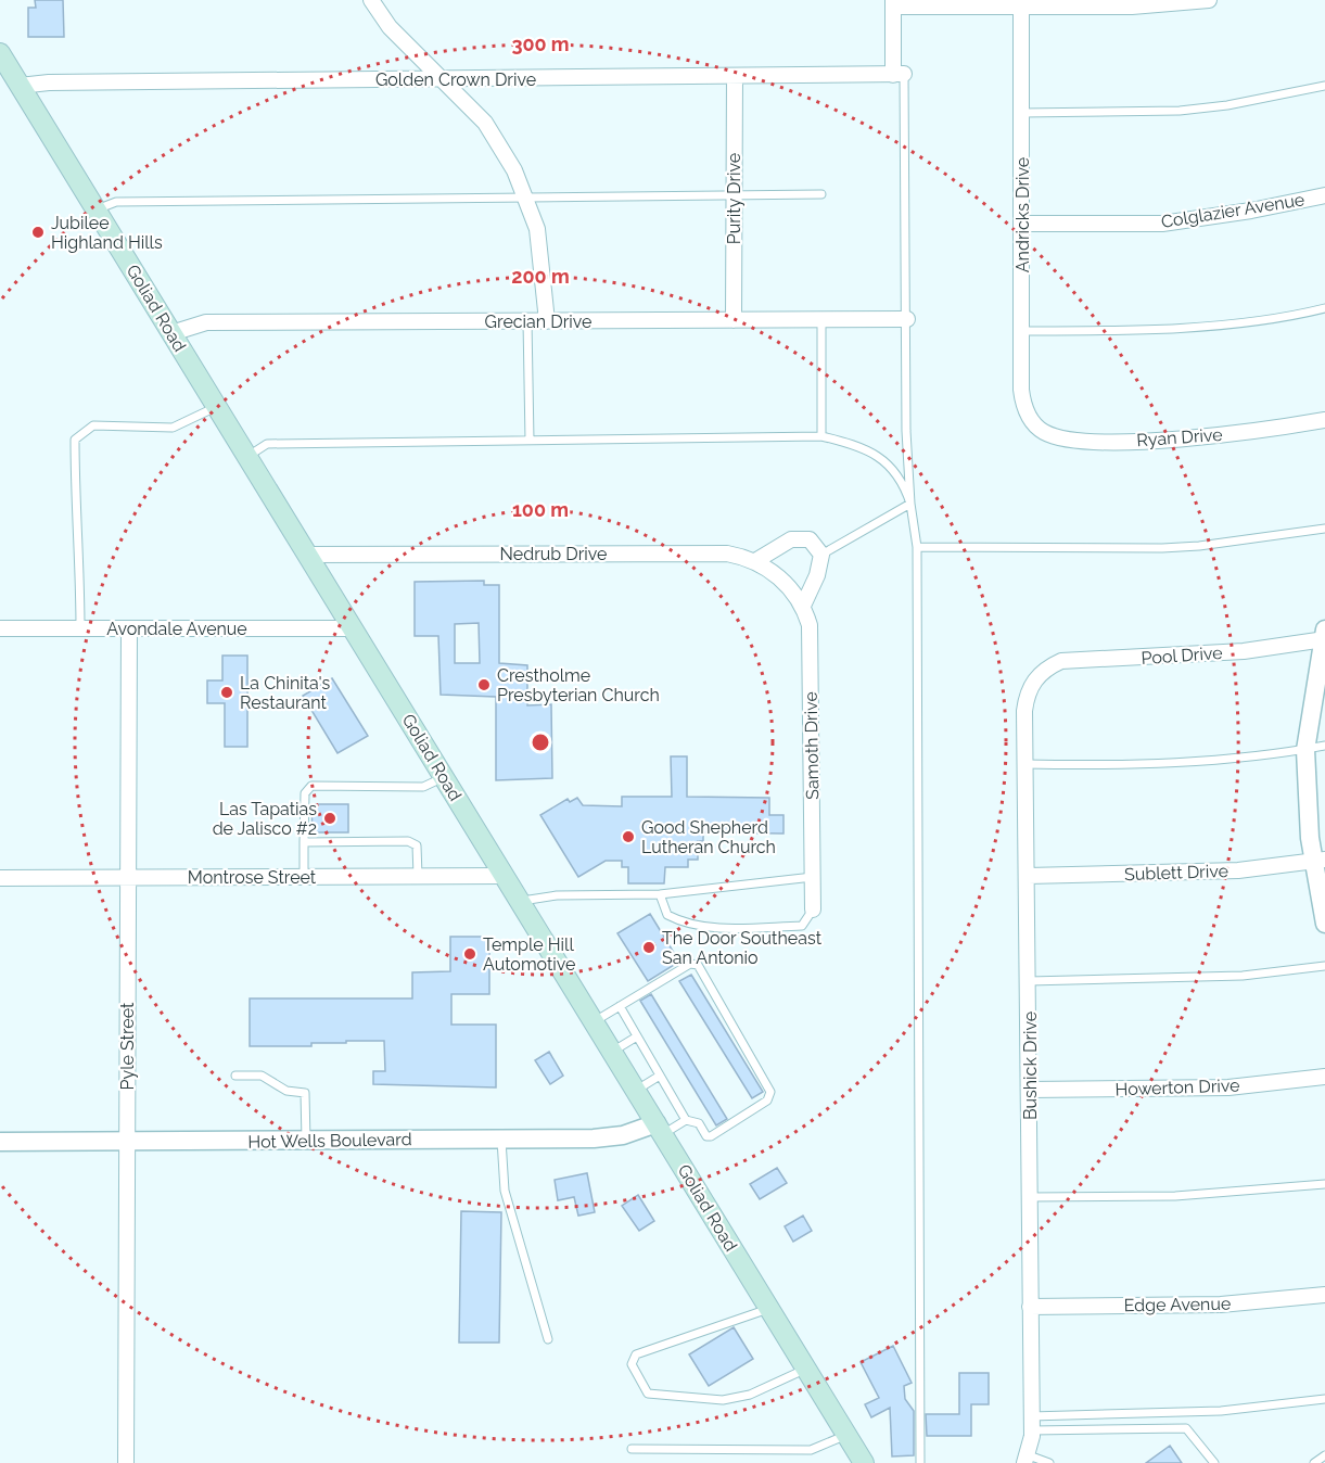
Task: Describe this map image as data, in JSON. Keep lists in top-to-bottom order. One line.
{"streets":{"main road":["Goliad Road"],"street":["Golden Crown Drive","Purity Drive","Colglazier Avenue","Andricks Drive","Grecian Drive","Ryan Drive","Nedrub Drive","Avondale Avenue","Pool Drive","Samoth Drive","Sublett Drive","Montrose Street","Pyle Street","Bushick Drive","Howerton Drive","Hot Wells Boulevard","Edge Avenue"]},"crossings":[["Golden Crown Drive","Purity Drive"],["Golden Crown Drive","Goliad Road"],["Purity Drive","Grecian Drive"],["Colglazier Avenue","Andricks Drive"],["Andricks Drive","Ryan Drive"],["Goliad Road","Grecian Drive"],["Goliad Road","Nedrub Drive"],["Goliad Road","Avondale Avenue"],["Goliad Road","Montrose Street"],["Goliad Road","Hot Wells Boulevard"],["Nedrub Drive","Samoth Drive"],["Avondale Avenue","Pyle Street"],["Pool Drive","Bushick Drive"],["Sublett Drive","Bushick Drive"],["Montrose Street","Pyle Street"],["Pyle Street","Hot Wells Boulevard"],["Bushick Drive","Howerton Drive"],["Bushick Drive","Edge Avenue"]],"places":["Jubilee Highland Hills","Crestholme Presbyterian Church","La Chinita's Restaurant","Las Tapatias de Jalisco #2","Good Shepherd Lutheran Church","The Door Southeast San Antonio","Temple Hill Automotive"],"rings":["300 m","200 m","100 m"]}
